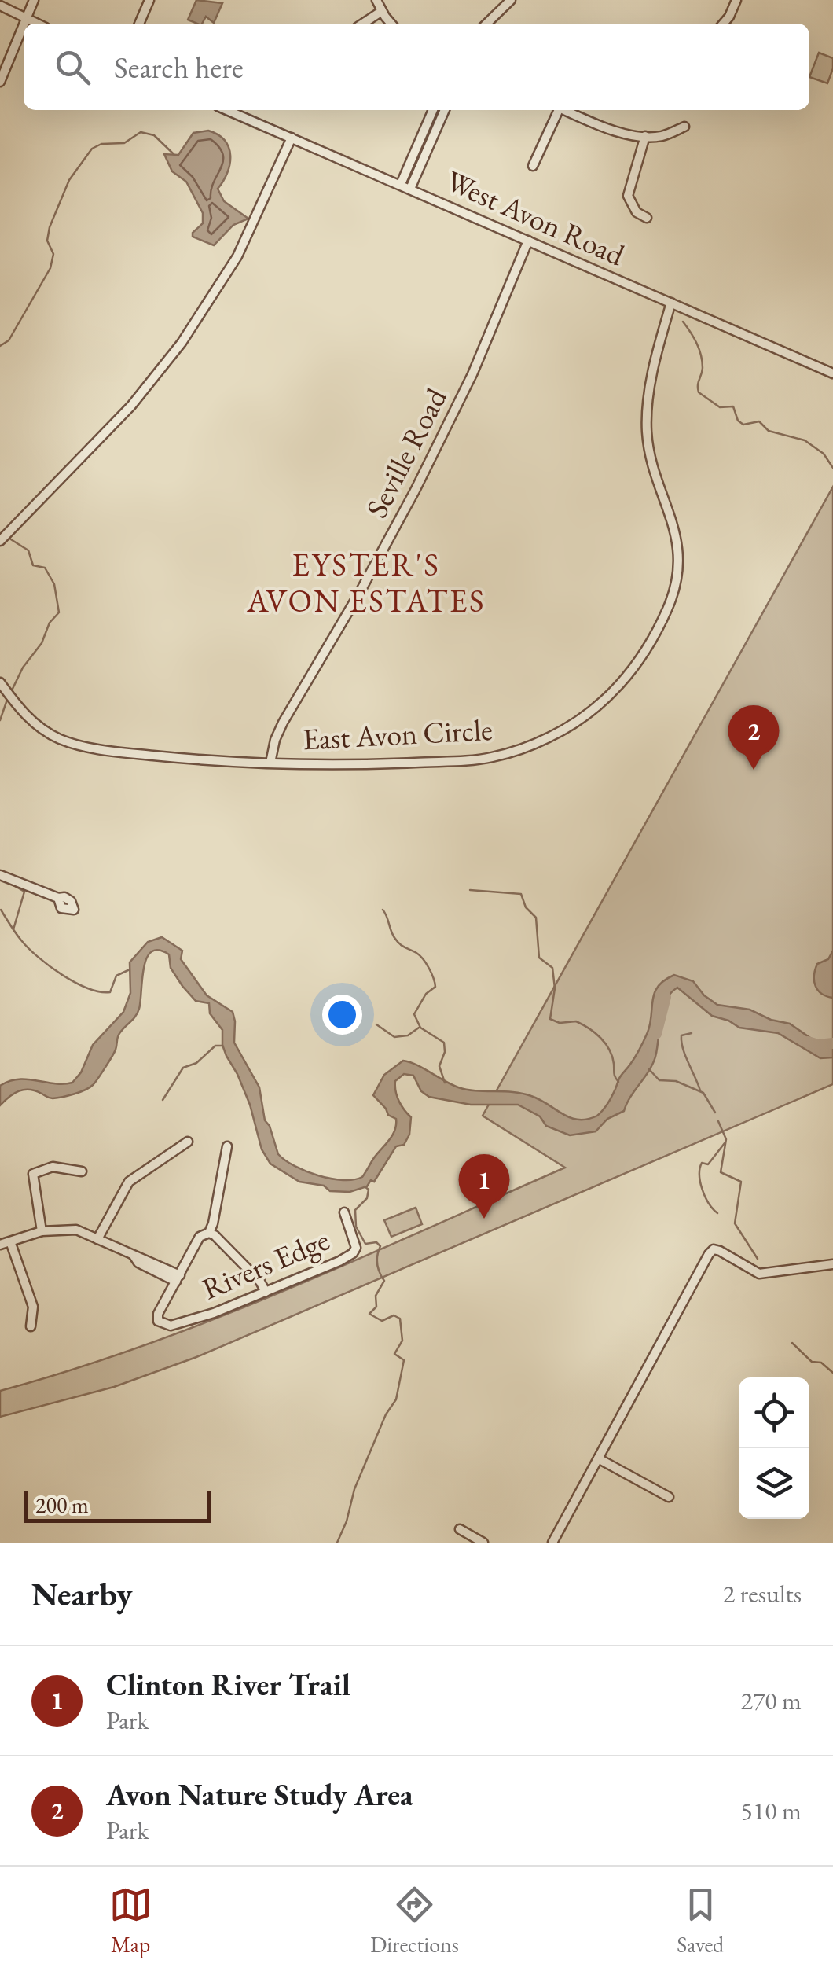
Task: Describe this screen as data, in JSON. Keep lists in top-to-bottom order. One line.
{"streets":{"street":["West Avon Road","Seville Road","East Avon Circle","Rivers Edge"]},"crossings":[["West Avon Road","Seville Road"],["West Avon Road","East Avon Circle"],["Seville Road","East Avon Circle"]],"districts":["EYSTER'S AVON ESTATES"],"scale_bar":"200 m","page":{"search":"Search here","pins":["2","1"],"scale":"200 m","heading":["Nearby","2 results"],"list":[{"mark":"1","name":"Clinton River Trail","note":"Park","value":"270 m"},{"mark":"2","name":"Avon Nature Study Area","note":"Park","value":"510 m"}],"nav":["Map","Directions","Saved"]}}
